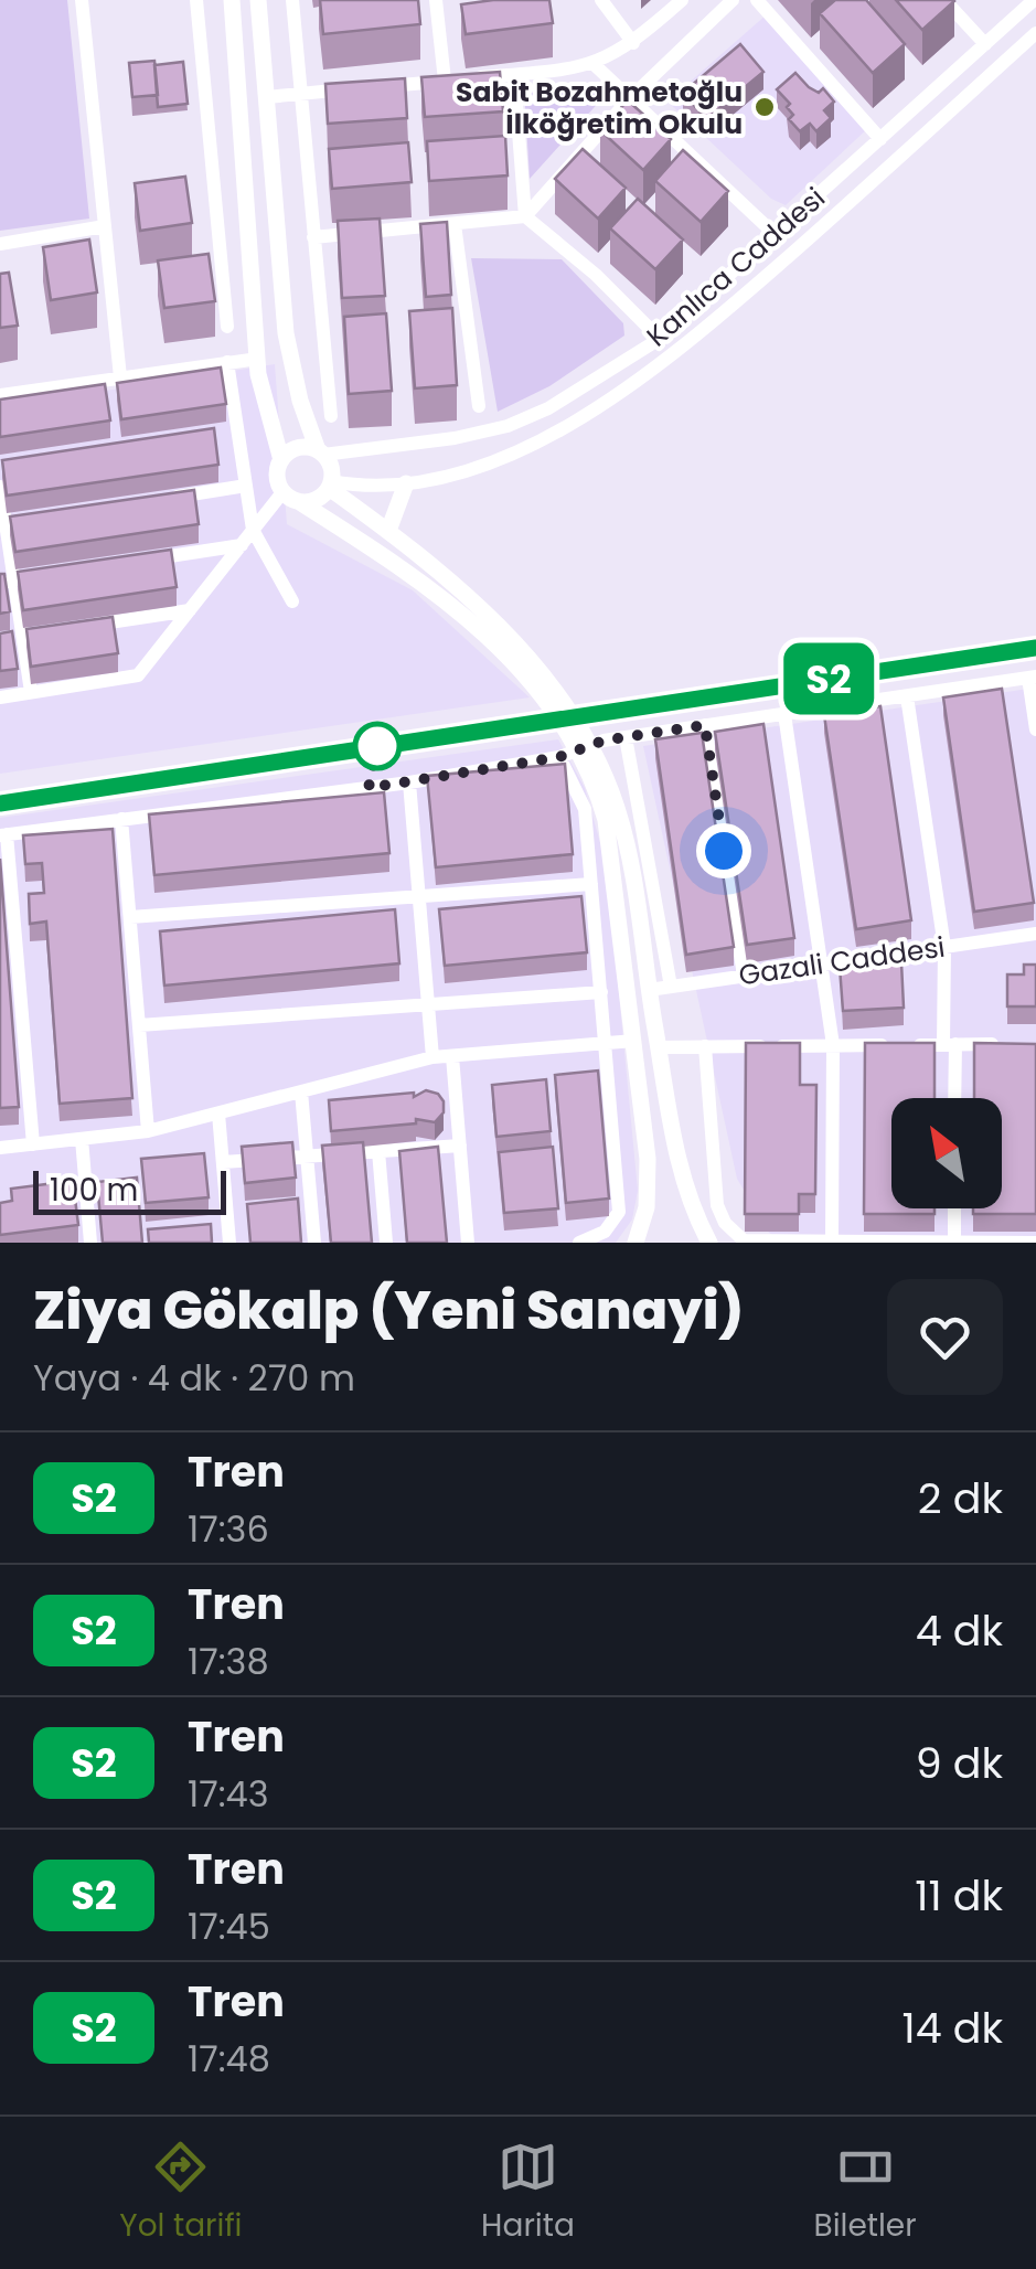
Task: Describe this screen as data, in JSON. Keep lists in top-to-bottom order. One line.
{"streets":{"street":["Kanlıca Caddesi","Gazali Caddesi"]},"places":["Sabit Bozahmetoğlu İlköğretim Okulu"],"scale_bar":"100 m","north":"top left","page":{"on_map":"S2","scale":"100 m","heading":["Ziya Gökalp (Yeni Sanayi)","Yaya · 4 dk · 270 m"],"list":[{"mark":"S2","name":"Tren","note":"17:36","value":"2 dk"},{"mark":"S2","name":"Tren","note":"17:38","value":"4 dk"},{"mark":"S2","name":"Tren","note":"17:43","value":"9 dk"},{"mark":"S2","name":"Tren","note":"17:45","value":"11 dk"},{"mark":"S2","name":"Tren","note":"17:48","value":"14 dk"}],"tabs":["Yol tarifi","Harita","Biletler"]}}
